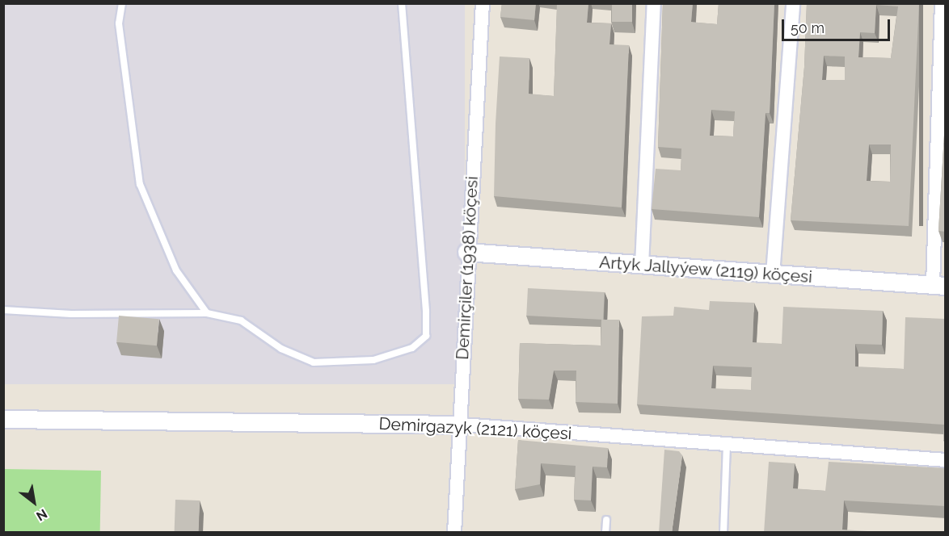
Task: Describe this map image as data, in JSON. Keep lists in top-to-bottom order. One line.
{"streets":{"street":["Demirçiler (1938) köçesi","Artyk Jallyýew (2119) köçesi","Demirgazyk (2121) köçesi"]},"crossings":[["Demirçiler (1938) köçesi","Artyk Jallyýew (2119) köçesi"],["Demirçiler (1938) köçesi","Demirgazyk (2121) köçesi"]],"scale_bar":"50 m","north":"bottom right"}
